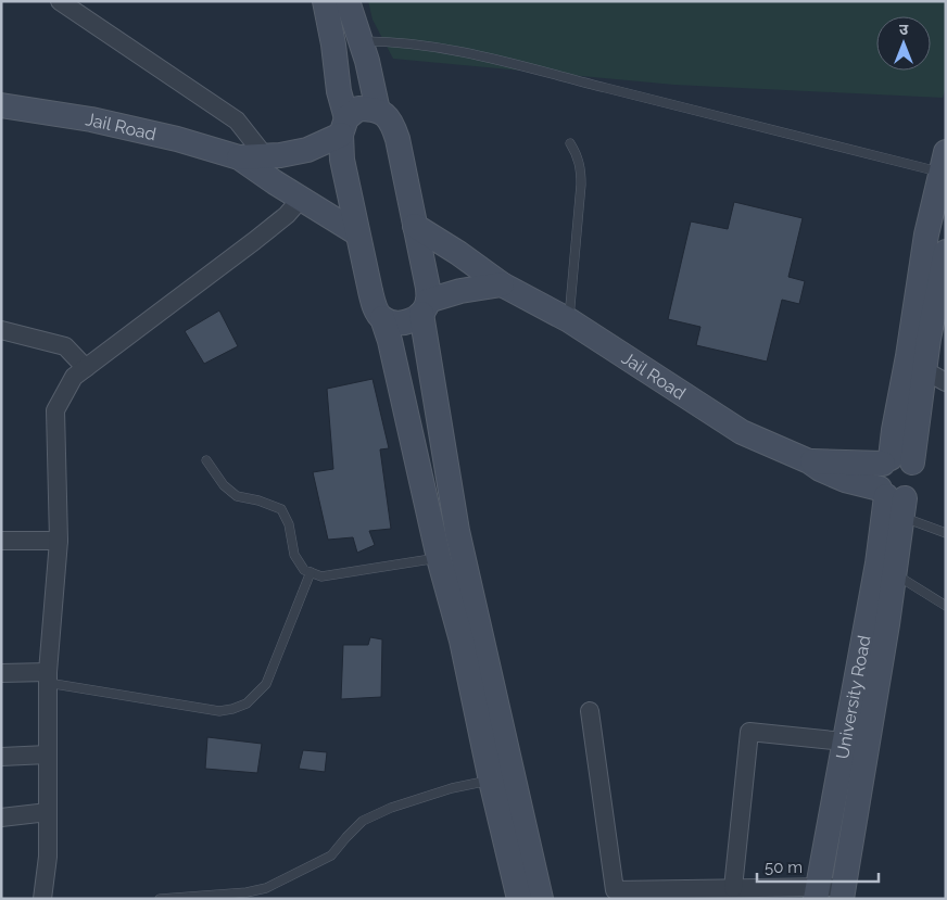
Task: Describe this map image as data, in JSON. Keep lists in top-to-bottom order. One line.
{"streets":{"main road":["Jail Road","University Road"]},"crossings":[["Jail Road","University Road"]],"scale_bar":"50 m","north":"top"}
